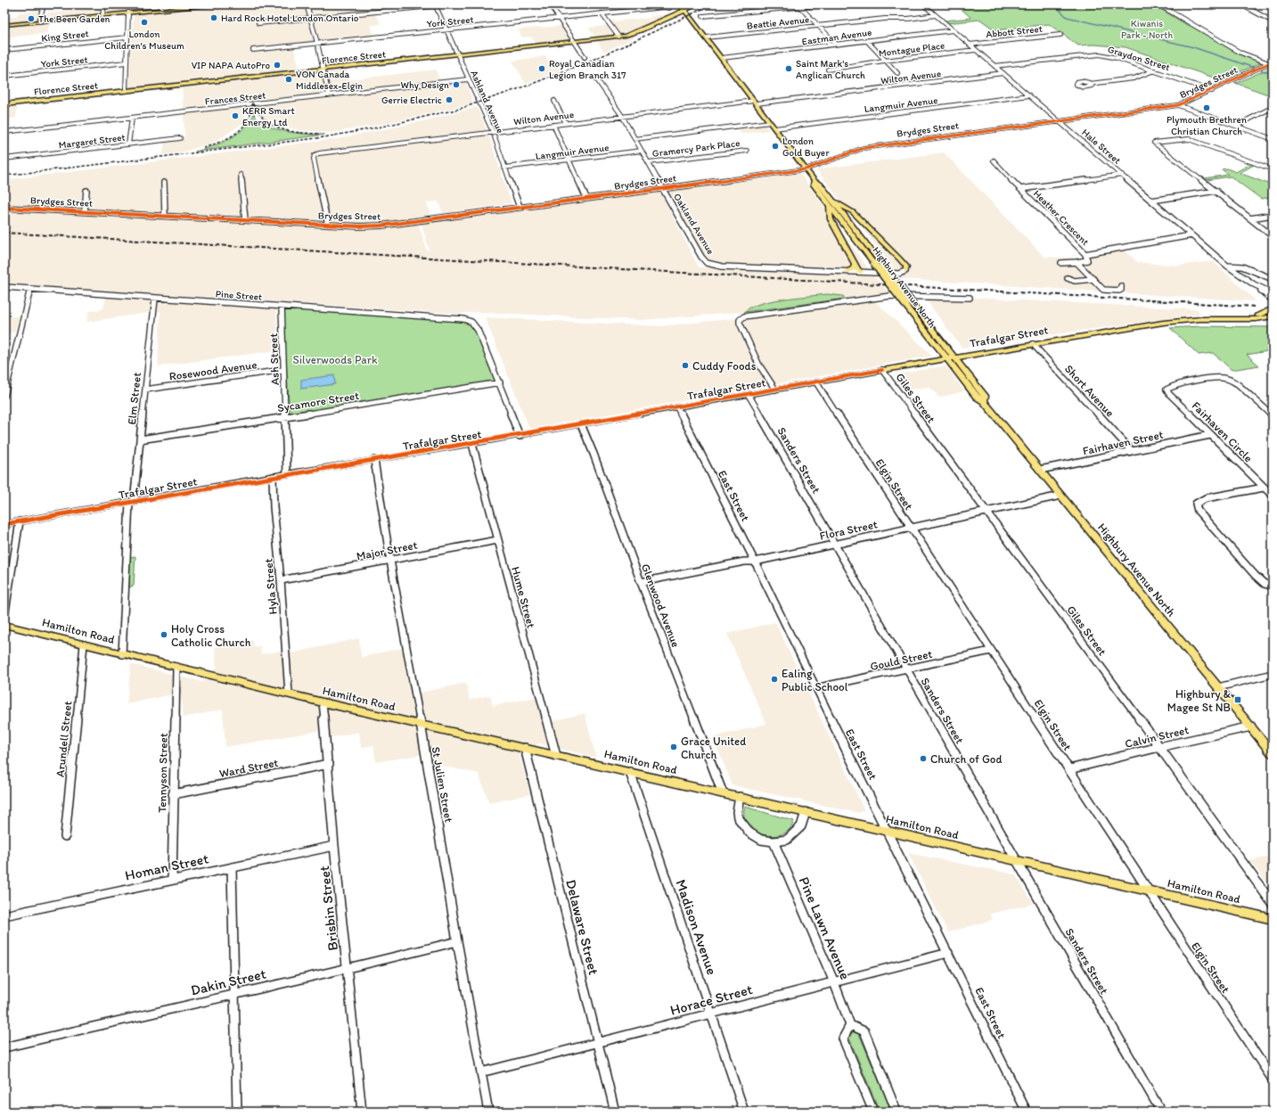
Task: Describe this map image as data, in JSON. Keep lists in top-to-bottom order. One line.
{"streets":{"main road":["Florence Street","Highbury Avenue North","Trafalgar Street","Hamilton Road"],"street":["York Street","Beattie Avenue","Abbott Street","King Street","Eastman Avenue","Montague Place","Graydon Street","Wilton Avenue","Brydges Street","Frances Street","Ashland Avenue","Langmuir Avenue","Margaret Street","Hale Street","Gramercy Park Place","Heather Crescent","Oakland Avenue","Pine Street","Ash Street","Rosewood Avenue","Short Avenue","Giles Street","Elm Street","Sycamore Street","Fairhaven Circle","Fairhaven Street","Sanders Street","Elgin Street","East Street","Flora Street","Major Street","Hyla Street","Hume Street","Glenwood Avenue","Gould Street","Calvin Street","Arundell Street","Ward Street","Tennyson Street","St Julien Street","Homan Street","Brisbin Street","Delaware Street","Madison Avenue","Pine Lawn Avenue","Dakin Street","Horace Street"]},"crossings":[["York Street","Ashland Avenue"],["Beattie Avenue","Hale Street"],["Beattie Avenue","Highbury Avenue North"],["Abbott Street","Hale Street"],["Eastman Avenue","Hale Street"],["Eastman Avenue","Highbury Avenue North"],["Montague Place","Hale Street"],["Florence Street","Ashland Avenue"],["Florence Street","Highbury Avenue North"],["Graydon Street","Brydges Street"],["Graydon Street","Hale Street"],["Wilton Avenue","Brydges Street"],["Wilton Avenue","Ashland Avenue"],["Wilton Avenue","Hale Street"],["Wilton Avenue","Oakland Avenue"],["Wilton Avenue","Highbury Avenue North"],["Brydges Street","Ashland Avenue"],["Brydges Street","Hale Street"],["Brydges Street","Oakland Avenue"],["Brydges Street","Highbury Avenue North"],["Frances Street","Ashland Avenue"],["Ashland Avenue","Langmuir Avenue"],["Langmuir Avenue","Hale Street"],["Langmuir Avenue","Oakland Avenue"],["Langmuir Avenue","Highbury Avenue North"],["Hale Street","Heather Crescent"],["Gramercy Park Place","Oakland Avenue"],["Highbury Avenue North","Trafalgar Street"],["Highbury Avenue North","Fairhaven Street"],["Highbury Avenue North","Flora Street"],["Highbury Avenue North","Calvin Street"],["Pine Street","Ash Street"],["Pine Street","Elm Street"],["Pine Street","Sycamore Street"],["Trafalgar Street","Ash Street"],["Trafalgar Street","Short Avenue"],["Trafalgar Street","Giles Street"],["Trafalgar Street","Elm Street"],["Trafalgar Street","Sanders Street"],["Trafalgar Street","Elgin Street"],["Trafalgar Street","East Street"],["Trafalgar Street","Hyla Street"],["Trafalgar Street","Hume Street"],["Trafalgar Street","Glenwood Avenue"],["Trafalgar Street","St Julien Street"],["Ash Street","Rosewood Avenue"],["Ash Street","Sycamore Street"],["Rosewood Avenue","Elm Street"],["Short Avenue","Fairhaven Street"],["Giles Street","Flora Street"],["Giles Street","Calvin Street"],["Elm Street","Sycamore Street"],["Elm Street","Hamilton Road"],["Fairhaven Circle","Fairhaven Street"],["Sanders Street","Flora Street"],["Sanders Street","Hamilton Road"],["Sanders Street","Gould Street"],["Elgin Street","Flora Street"],["Elgin Street","Hamilton Road"],["Elgin Street","Gould Street"],["Elgin Street","Calvin Street"],["East Street","Flora Street"],["East Street","Hamilton Road"],["East Street","Gould Street"],["East Street","Horace Street"],["Flora Street","Glenwood Avenue"],["Major Street","Hyla Street"],["Major Street","Hume Street"],["Major Street","St Julien Street"],["Hyla Street","Hamilton Road"],["Hume Street","Hamilton Road"],["Glenwood Avenue","Hamilton Road"],["Hamilton Road","Arundell Street"],["Hamilton Road","Tennyson Street"],["Hamilton Road","St Julien Street"],["Hamilton Road","Brisbin Street"],["Hamilton Road","Delaware Street"],["Hamilton Road","Madison Avenue"],["Ward Street","Tennyson Street"],["Ward Street","Brisbin Street"],["Tennyson Street","Homan Street"],["St Julien Street","Dakin Street"],["St Julien Street","Horace Street"],["Homan Street","Brisbin Street"],["Brisbin Street","Dakin Street"],["Delaware Street","Horace Street"],["Madison Avenue","Horace Street"],["Pine Lawn Avenue","Horace Street"]],"parks":["Kiwanis Park - North","Silverwoods Park"],"places":{"other":["Hard Rock Hotel London Ontario","The Been Garden","London Children's Museum","VIP NAPA AutoPro","Royal Canadian Legion Branch 317","Saint Mark's Anglican Church","VON Canada Middlesex-Elgin","Why Design","Gerrie Electric","Plymouth Brethren Christian Church","KERR Smart Energy Ltd","London Gold Buyer","Cuddy Foods","Holy Cross Catholic Church","Ealing Public School","Grace United Church","Church of God"],"transit":["Highbury & Magee St NB"]}}
